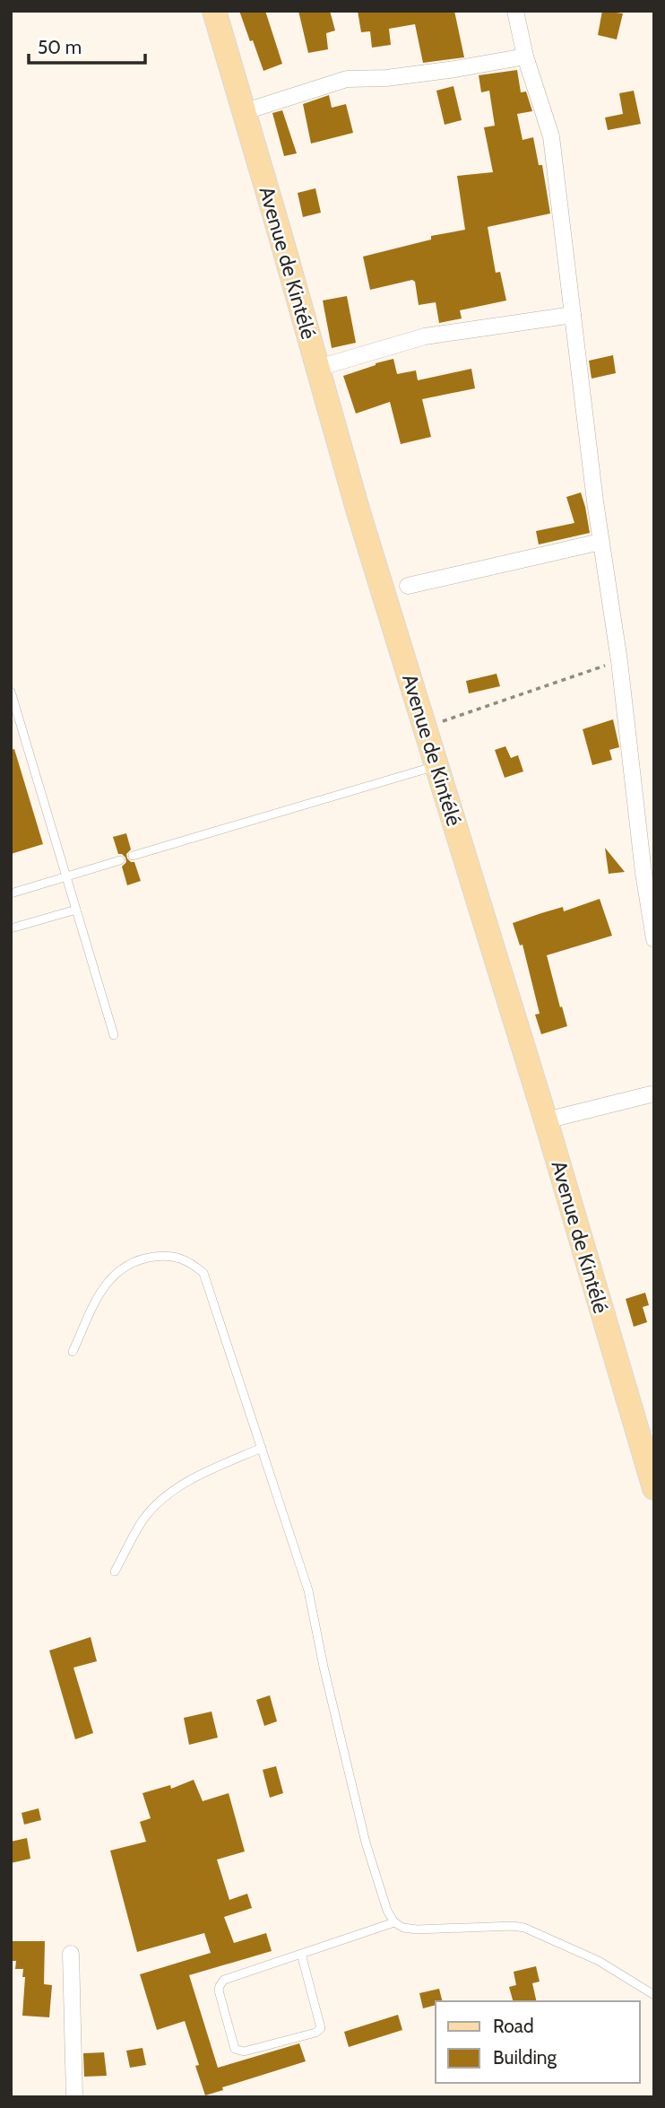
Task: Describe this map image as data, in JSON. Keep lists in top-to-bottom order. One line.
{"streets":{"main road":["Avenue de Kintélé"]},"legend":["Road","Building"],"scale_bar":"50 m"}
